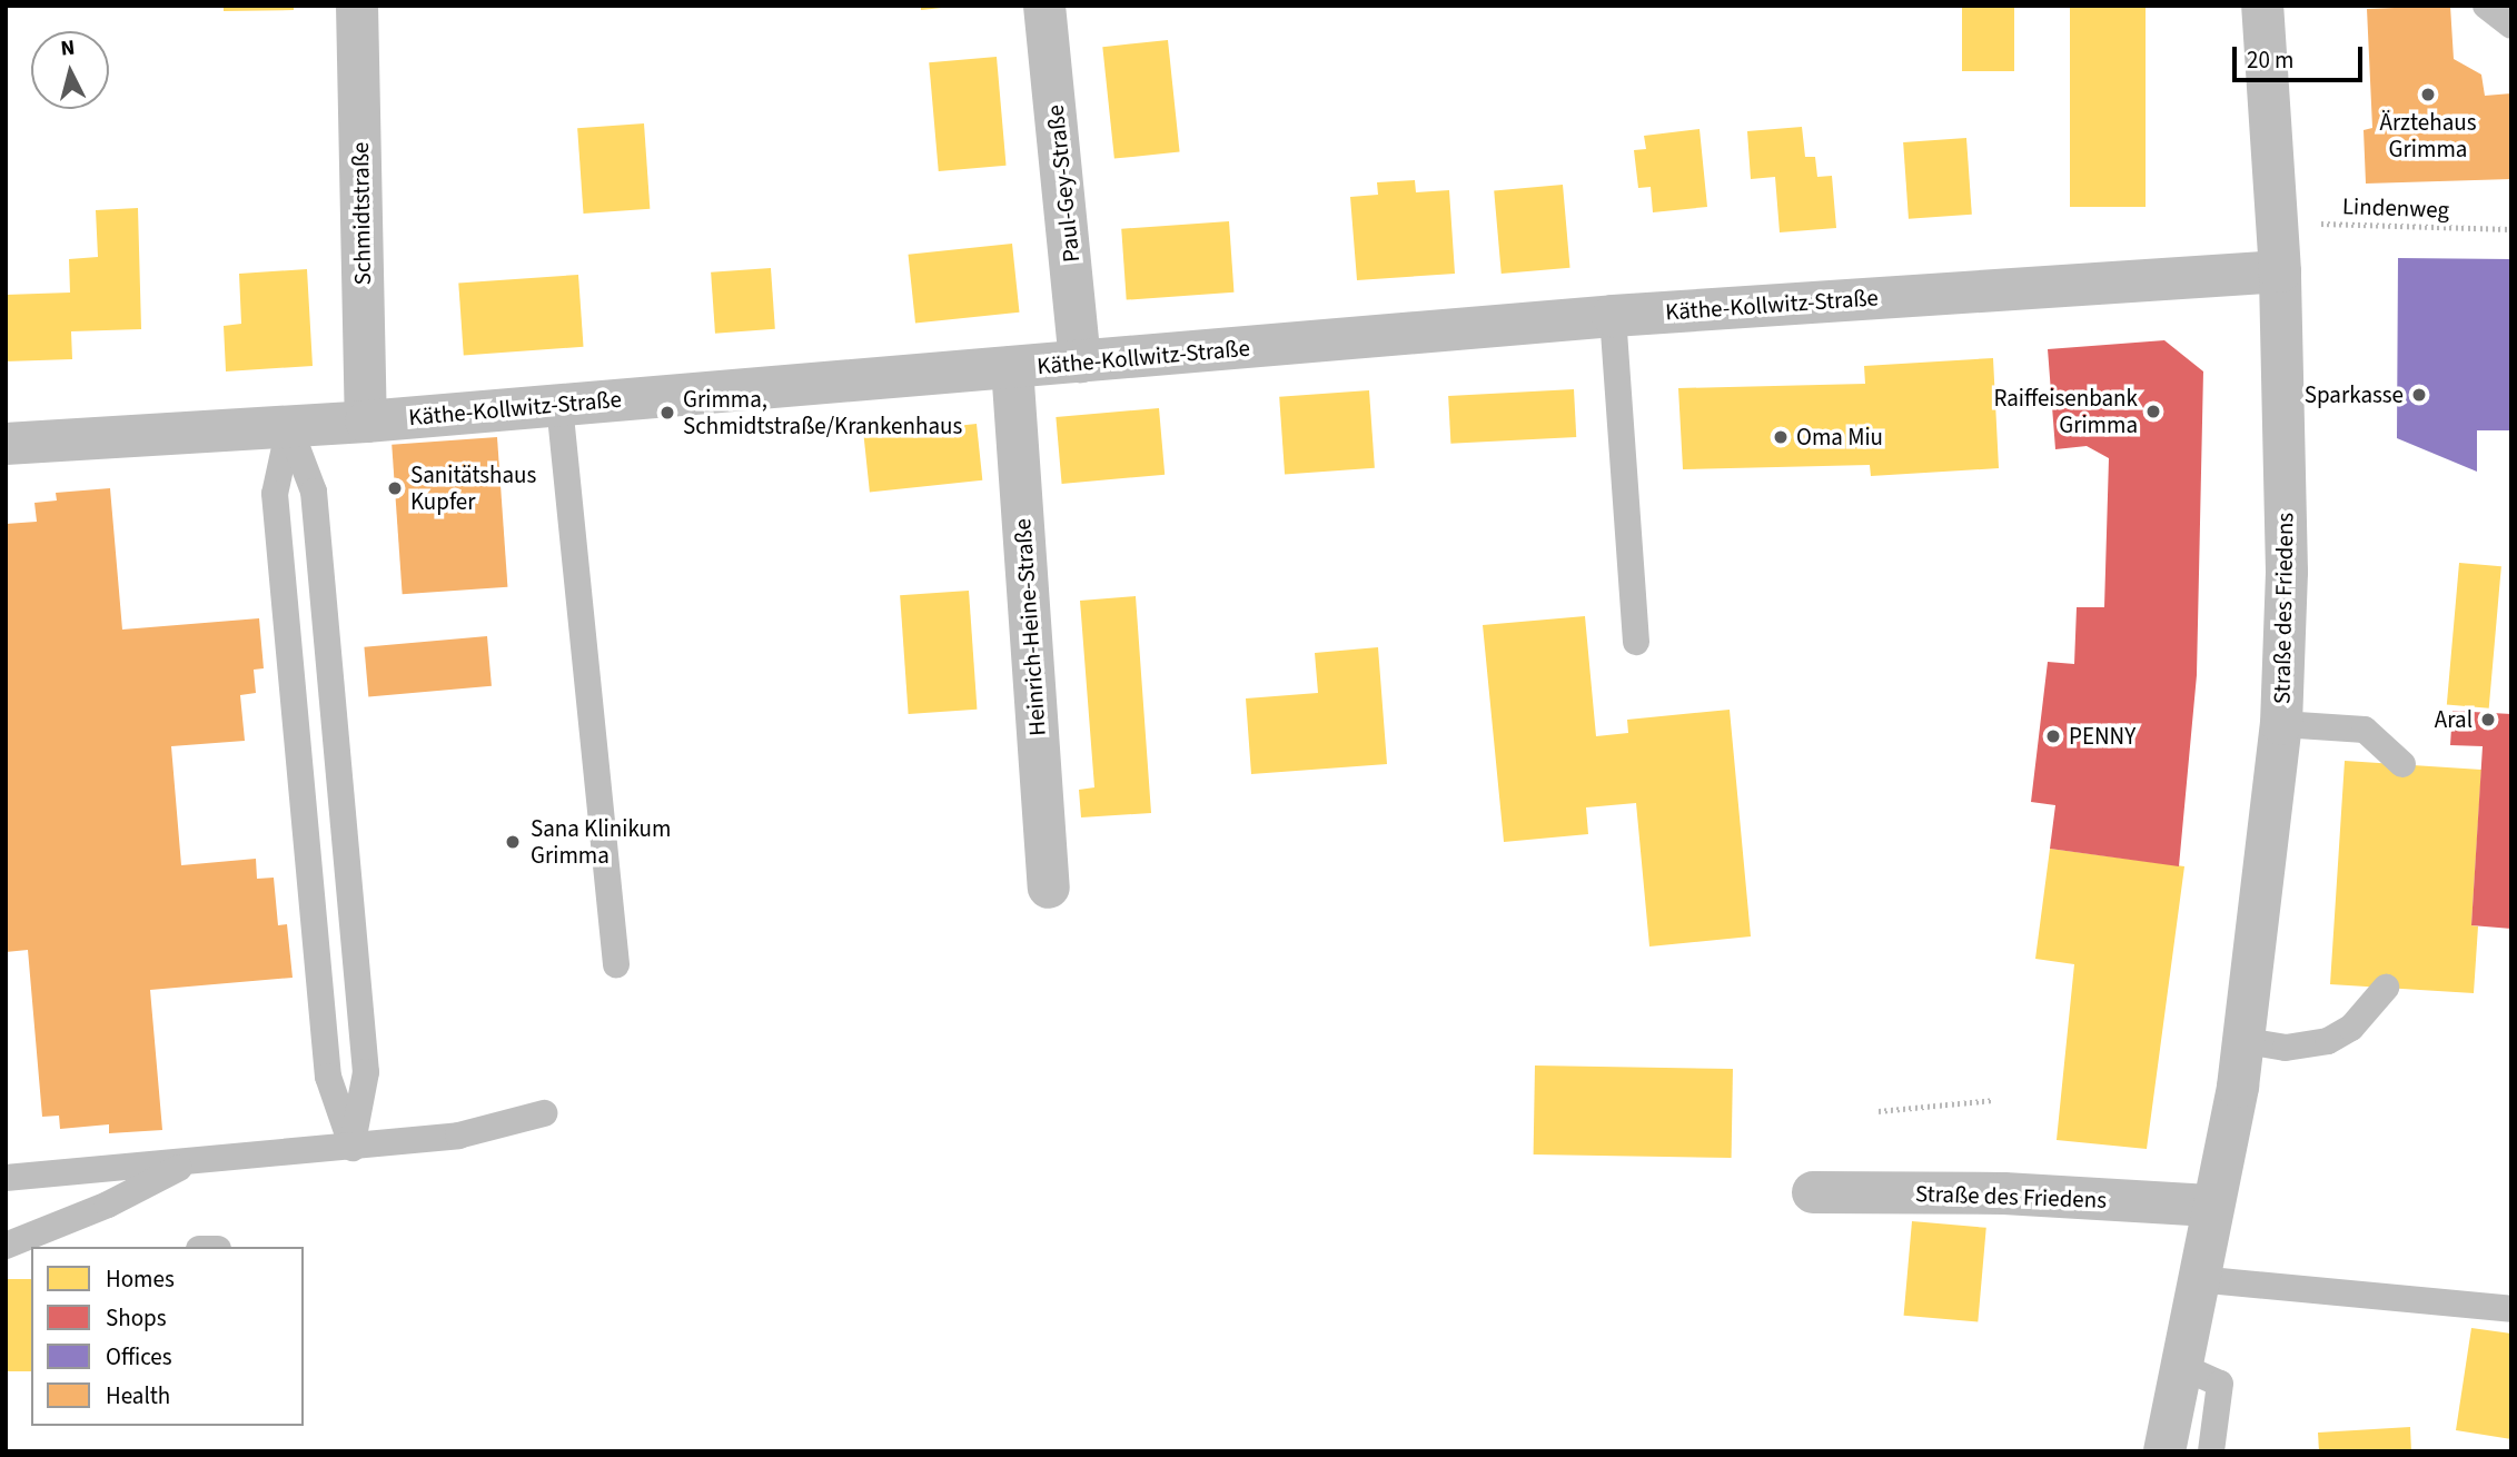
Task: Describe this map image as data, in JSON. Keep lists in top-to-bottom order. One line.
{"streets":{"street":["Paul-Gey-Straße","Schmidtstraße","Käthe-Kollwitz-Straße","Straße des Friedens","Heinrich-Heine-Straße"],"path":["Lindenweg"]},"crossings":[["Paul-Gey-Straße","Käthe-Kollwitz-Straße"],["Lindenweg","Straße des Friedens"],["Schmidtstraße","Käthe-Kollwitz-Straße"],["Käthe-Kollwitz-Straße","Straße des Friedens"],["Käthe-Kollwitz-Straße","Heinrich-Heine-Straße"]],"places":["Ärztehaus Grimma","Sparkasse","Raiffeisenbank Grimma","Grimma, Schmidtstraße/Krankenhaus","Oma Miu","Sanitätshaus Kupfer","Aral","PENNY","Sana Klinikum Grimma"],"legend":["Homes","Shops","Offices","Health"],"scale_bar":"20 m","north":"top"}
